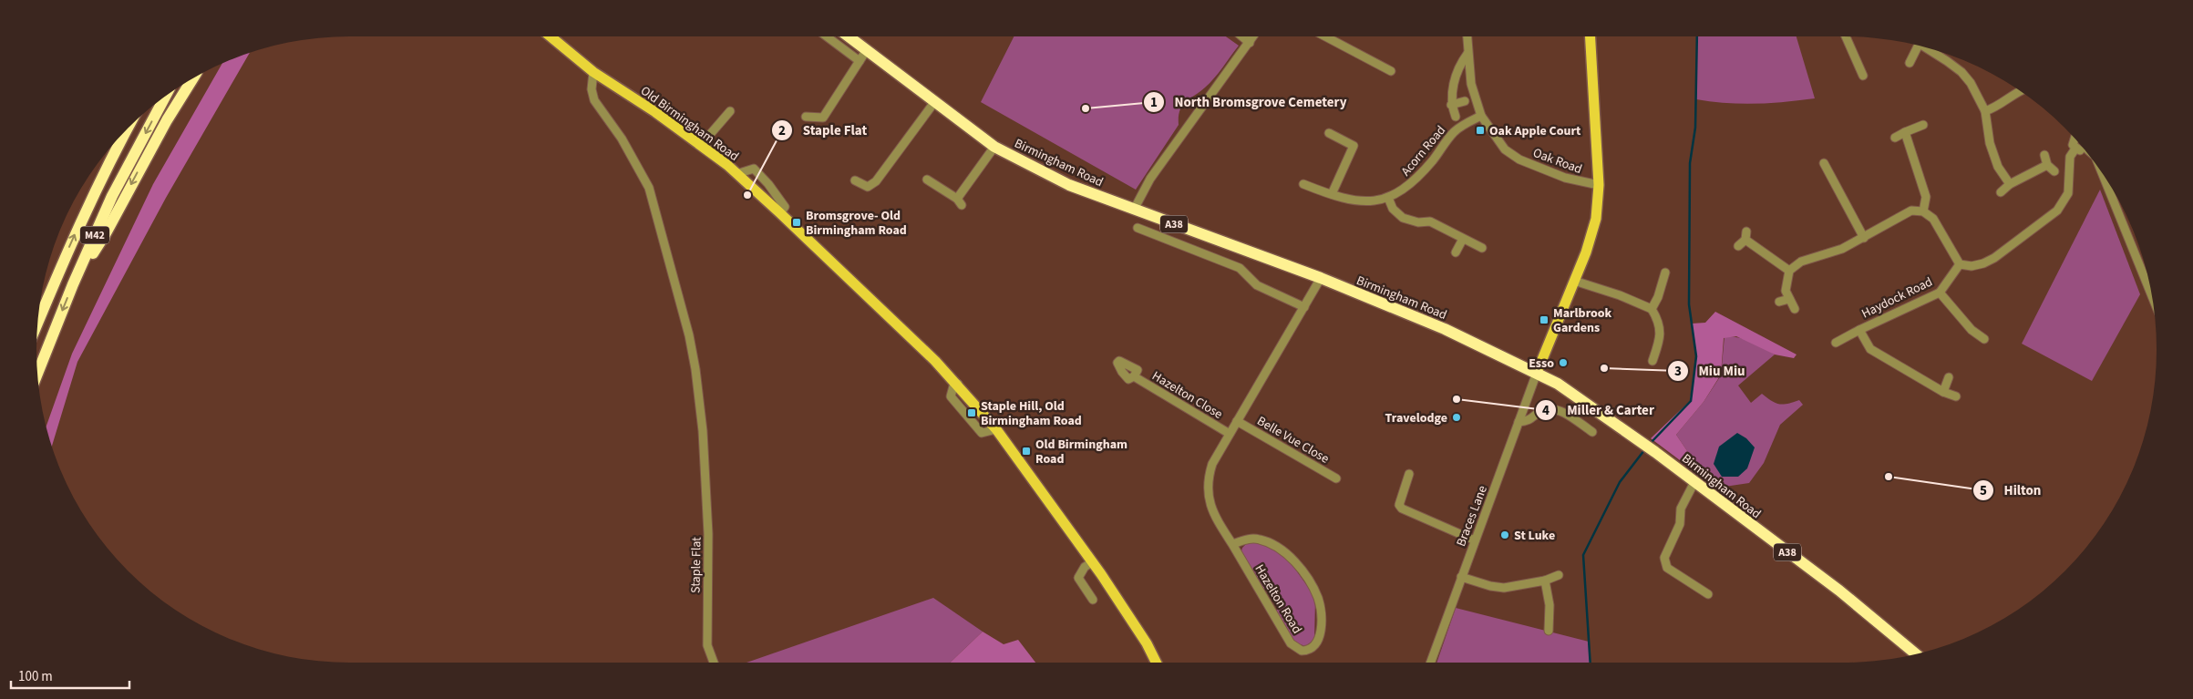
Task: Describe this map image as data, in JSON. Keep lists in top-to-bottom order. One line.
{"streets":{"highway":["Birmingham Road","A38","M42"],"main road":["Old Birmingham Road"],"street":["Acorn Road","Oak Road","Haydock Road","Hazelton Close","Belle Vue Close","Braces Lane","Staple Flat","Hazelton Road"]},"crossings":[["Old Birmingham Road","Staple Flat"],["Acorn Road","Oak Road"],["Birmingham Road","Braces Lane"],["Birmingham Road","Hazelton Road"],["Hazelton Close","Hazelton Road"],["Belle Vue Close","Hazelton Road"]],"places":{"other":["North Bromsgrove Cemetery","Staple Flat","Esso","Miu Miu","Miller & Carter","Travelodge","Hilton","St Luke"],"transit":["Oak Apple Court","Bromsgrove- Old Birmingham Road","Marlbrook Gardens","Staple Hill, Old Birmingham Road","Old Birmingham Road"]},"scale_bar":"100 m"}
